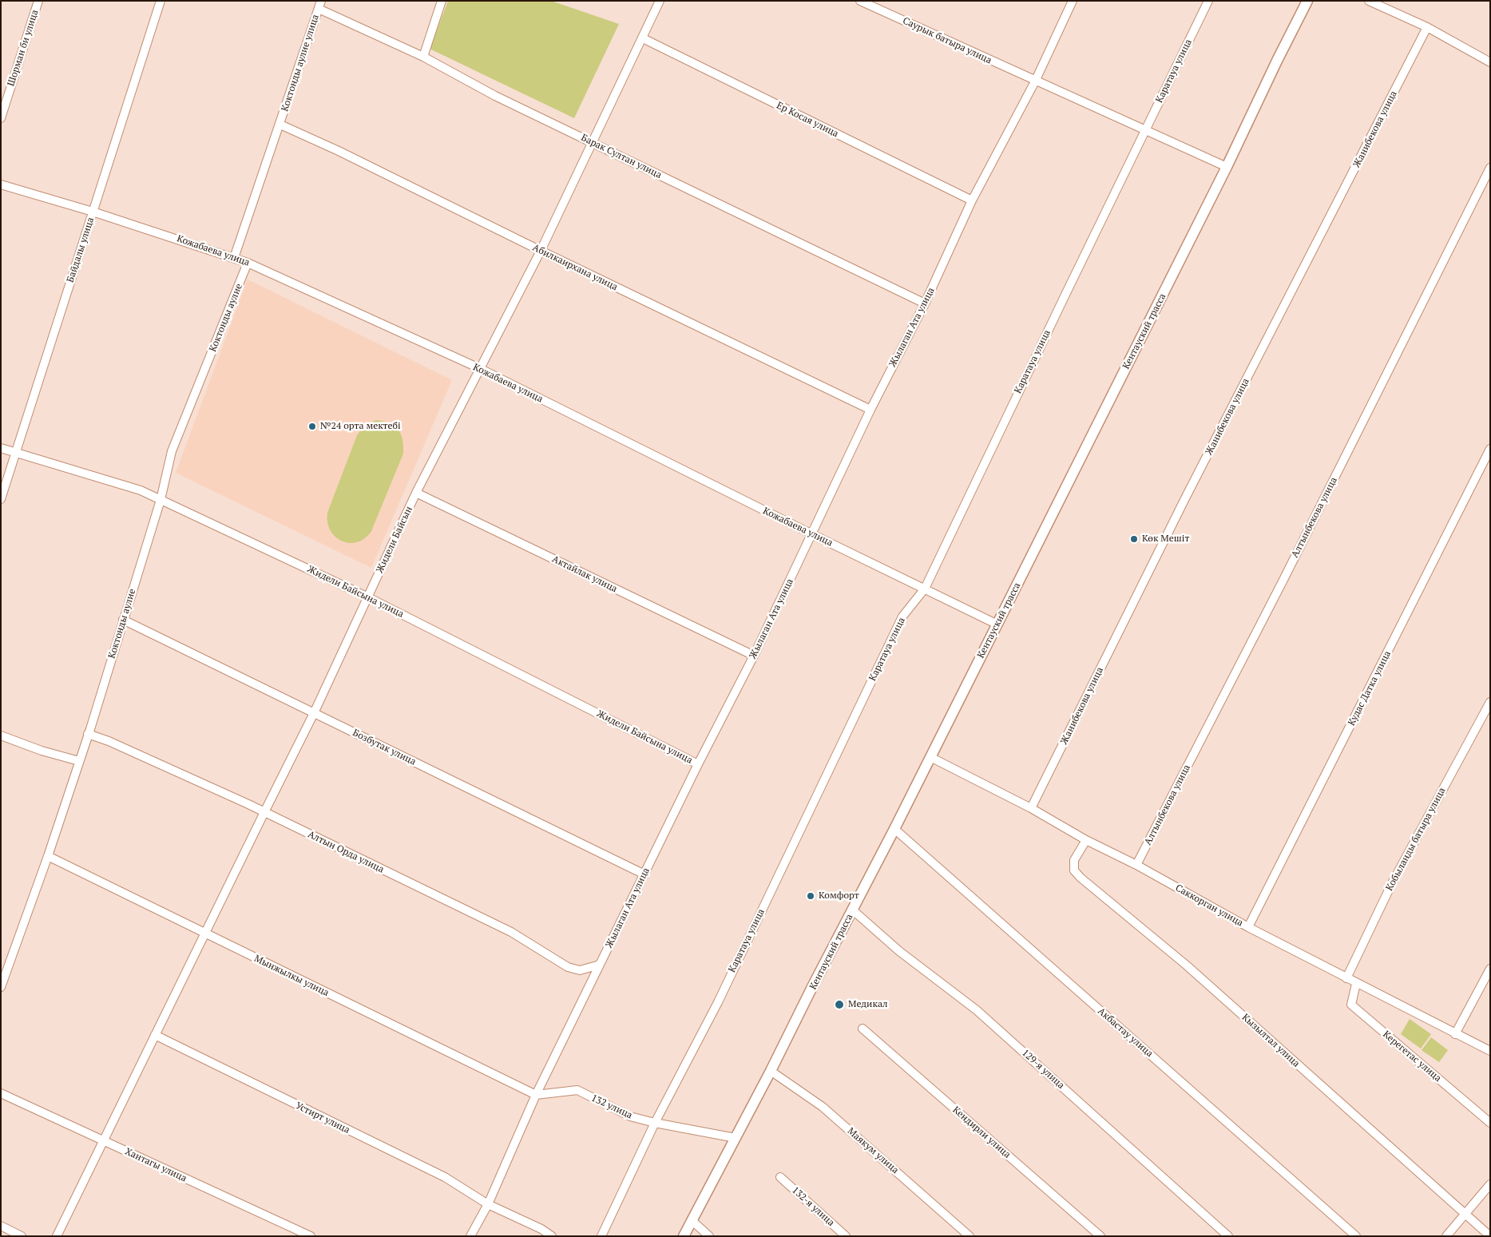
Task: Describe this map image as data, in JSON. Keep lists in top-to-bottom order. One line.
{"streets":{"main road":["Кентауский трасса"],"street":["Саурык батыра улица","Шорман би улица","Коктонды аулие улица","Каратауа улица","Ер Косая улица","Жанибекова улица","Барак Султан улица","Байдалы улица","Кожабаева улица","Абилкаирхана улица","Коктонды аулие","Жылаган Ата улица","Алтынбекова улица","Жидели Байсын","Актайлак улица","Жидели Байсына улица","Кудас Датка улица","Бозбутак улица","Кобыланды батыра улица","Алтын Орда улица","Саккорган улица","Мынжылкы улица","Акбастау улица","Кызылтал улица","Керегетас улица","129-я улица","132 улица","Устирт улица","Кендирли улица","Маякум улица","Хантагы улица","132-я улица"]},"crossings":[["Саурык батыра улица","Каратауа улица"],["Саурык батыра улица","Жылаган Ата улица"],["Саурык батыра улица","Кентауский трасса"],["Коктонды аулие улица","Барак Султан улица"],["Коктонды аулие улица","Кожабаева улица"],["Коктонды аулие улица","Абилкаирхана улица"],["Каратауа улица","Кожабаева улица"],["Каратауа улица","132 улица"],["Ер Косая улица","Жылаган Ата улица"],["Ер Косая улица","Жидели Байсын"],["Жанибекова улица","Саккорган улица"],["Барак Султан улица","Жылаган Ата улица"],["Барак Султан улица","Жидели Байсын"],["Байдалы улица","Кожабаева улица"],["Байдалы улица","Жидели Байсына улица"],["Кожабаева улица","Коктонды аулие"],["Кожабаева улица","Жылаган Ата улица"],["Кожабаева улица","Кентауский трасса"],["Кожабаева улица","Жидели Байсын"],["Абилкаирхана улица","Жылаган Ата улица"],["Абилкаирхана улица","Жидели Байсын"],["Коктонды аулие","Жидели Байсына улица"],["Коктонды аулие","Бозбутак улица"],["Коктонды аулие","Алтын Орда улица"],["Коктонды аулие","Мынжылкы улица"],["Жылаган Ата улица","Актайлак улица"],["Жылаган Ата улица","Жидели Байсына улица"],["Жылаган Ата улица","Бозбутак улица"],["Жылаган Ата улица","Алтын Орда улица"],["Жылаган Ата улица","Мынжылкы улица"],["Жылаган Ата улица","132 улица"],["Жылаган Ата улица","Устирт улица"],["Кентауский трасса","Саккорган улица"],["Кентауский трасса","Акбастау улица"],["Кентауский трасса","129-я улица"],["Кентауский трасса","132 улица"],["Кентауский трасса","Маякум улица"],["Алтынбекова улица","Саккорган улица"],["Жидели Байсын","Актайлак улица"],["Жидели Байсын","Жидели Байсына улица"],["Жидели Байсын","Бозбутак улица"],["Жидели Байсын","Алтын Орда улица"],["Жидели Байсын","Мынжылкы улица"],["Жидели Байсын","Устирт улица"],["Жидели Байсын","Хантагы улица"],["Кудас Датка улица","Саккорган улица"],["Кобыланды батыра улица","Саккорган улица"],["Саккорган улица","Кызылтал улица"],["Саккорган улица","Керегетас улица"],["Мынжылкы улица","132 улица"]],"places":["№24 орта мектебі","Көк Мешіт","Комфорт","Медикал"]}
